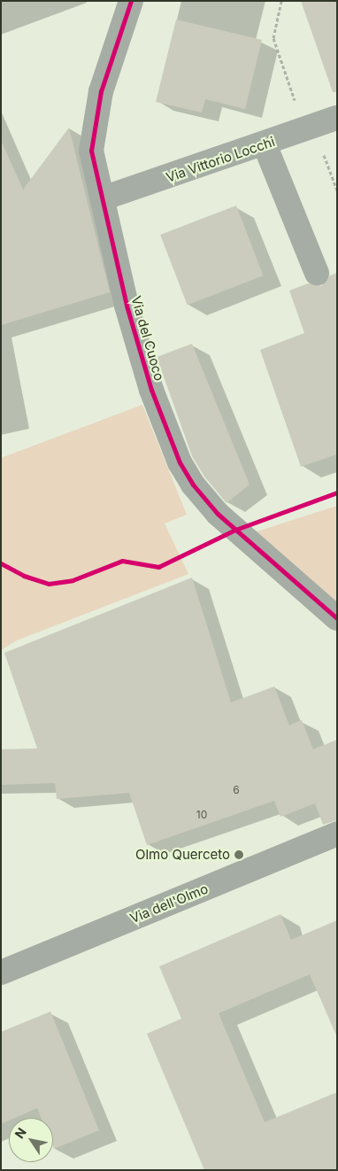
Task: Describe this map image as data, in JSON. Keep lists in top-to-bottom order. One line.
{"streets":{"main road":["Via dell'Olmo"],"street":["Via Vittorio Locchi","Via del Cuoco"]},"crossings":[["Via Vittorio Locchi","Via del Cuoco"]],"places":["Olmo Querceto"],"house_numbers":["6","10"],"north":"top left"}
